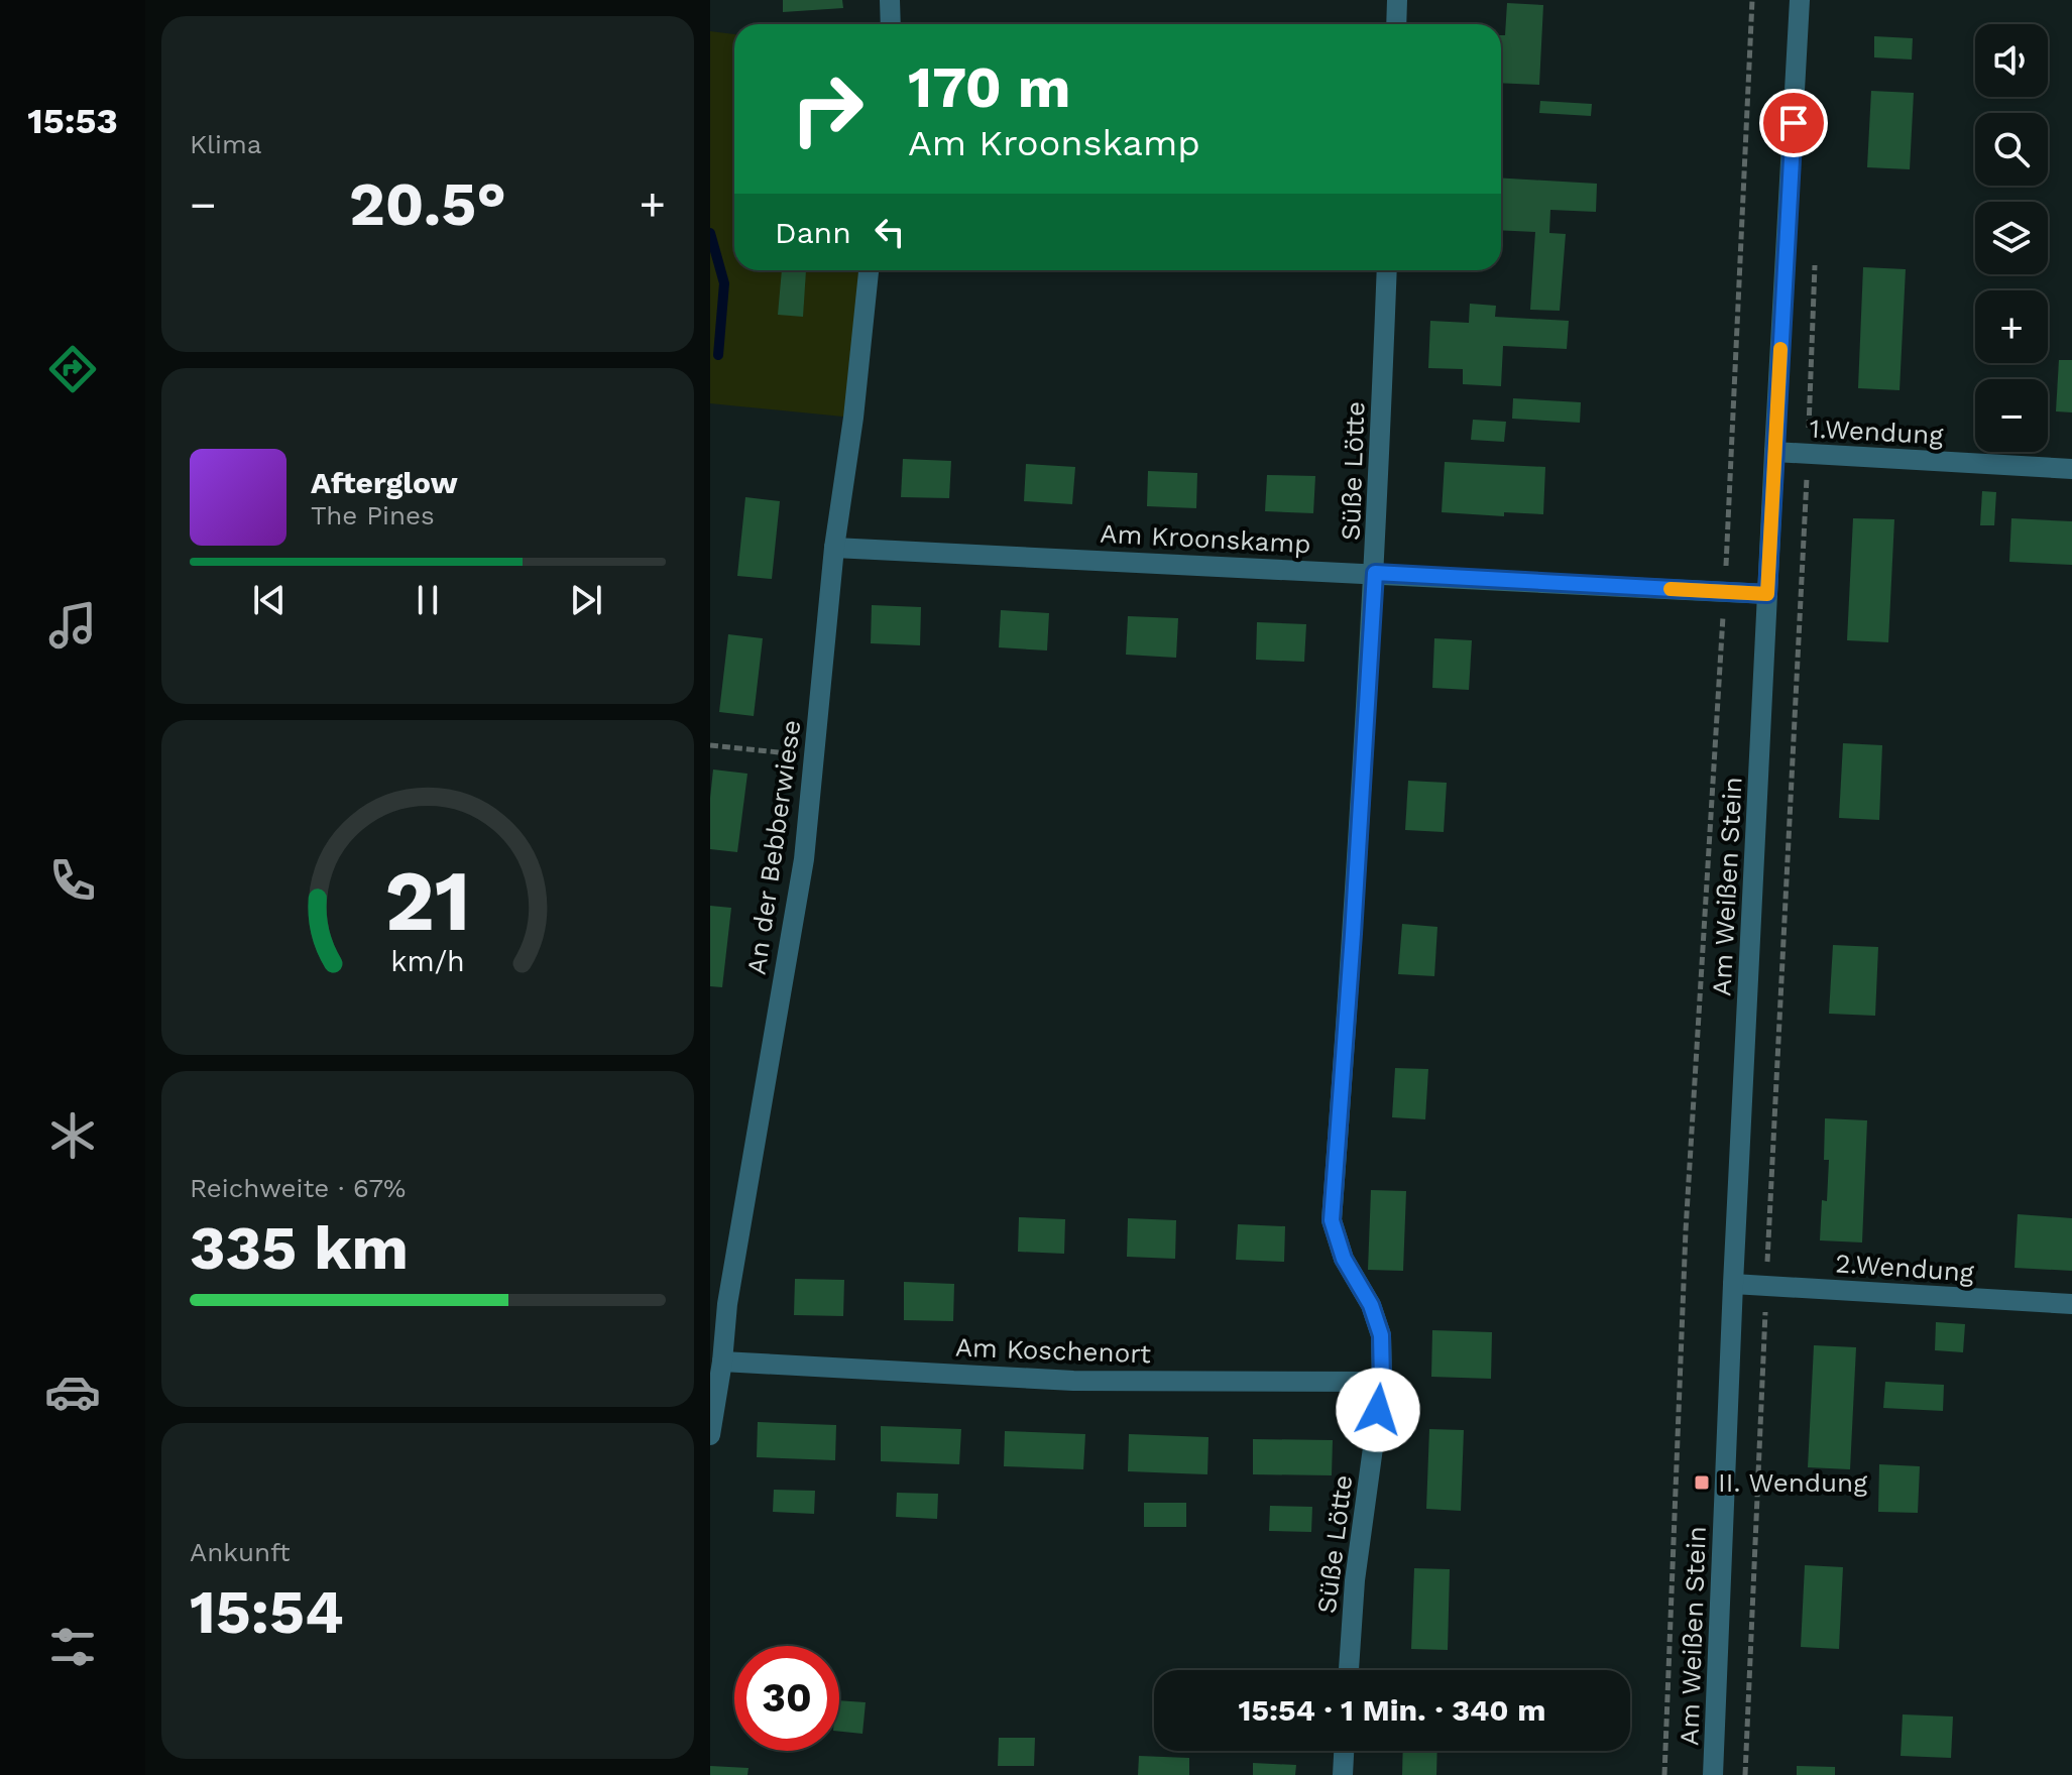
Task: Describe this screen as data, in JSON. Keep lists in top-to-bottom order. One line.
{"streets":{"street":["1.Wendung","Süße Lötte","Am Kroonskamp","An der Bebberwiese","Am Weißen Stein","2.Wendung","Am Koschenort"]},"crossings":[["1.Wendung","Am Weißen Stein"],["Süße Lötte","Am Kroonskamp"],["Süße Lötte","Am Koschenort"],["Am Kroonskamp","An der Bebberwiese"],["Am Kroonskamp","Am Weißen Stein"],["An der Bebberwiese","Am Koschenort"],["Am Weißen Stein","2.Wendung"]],"places":{"transit":["II. Wendung"]},"page":{"tabs":"15:53","tile":["Klima",["Reichweite · 67%","335 km"],["Ankunft","15:54"]],"map_buttons":["+","−"],"turn":["170 m","Am Kroonskamp"],"heat":["−","20.5°","+"],"then":"Dann","song":["Afterglow","The Pines"],"limit":"30","trip":"15:54 · 1 Min. · 340 m","gauge":["21","km/h"]}}
